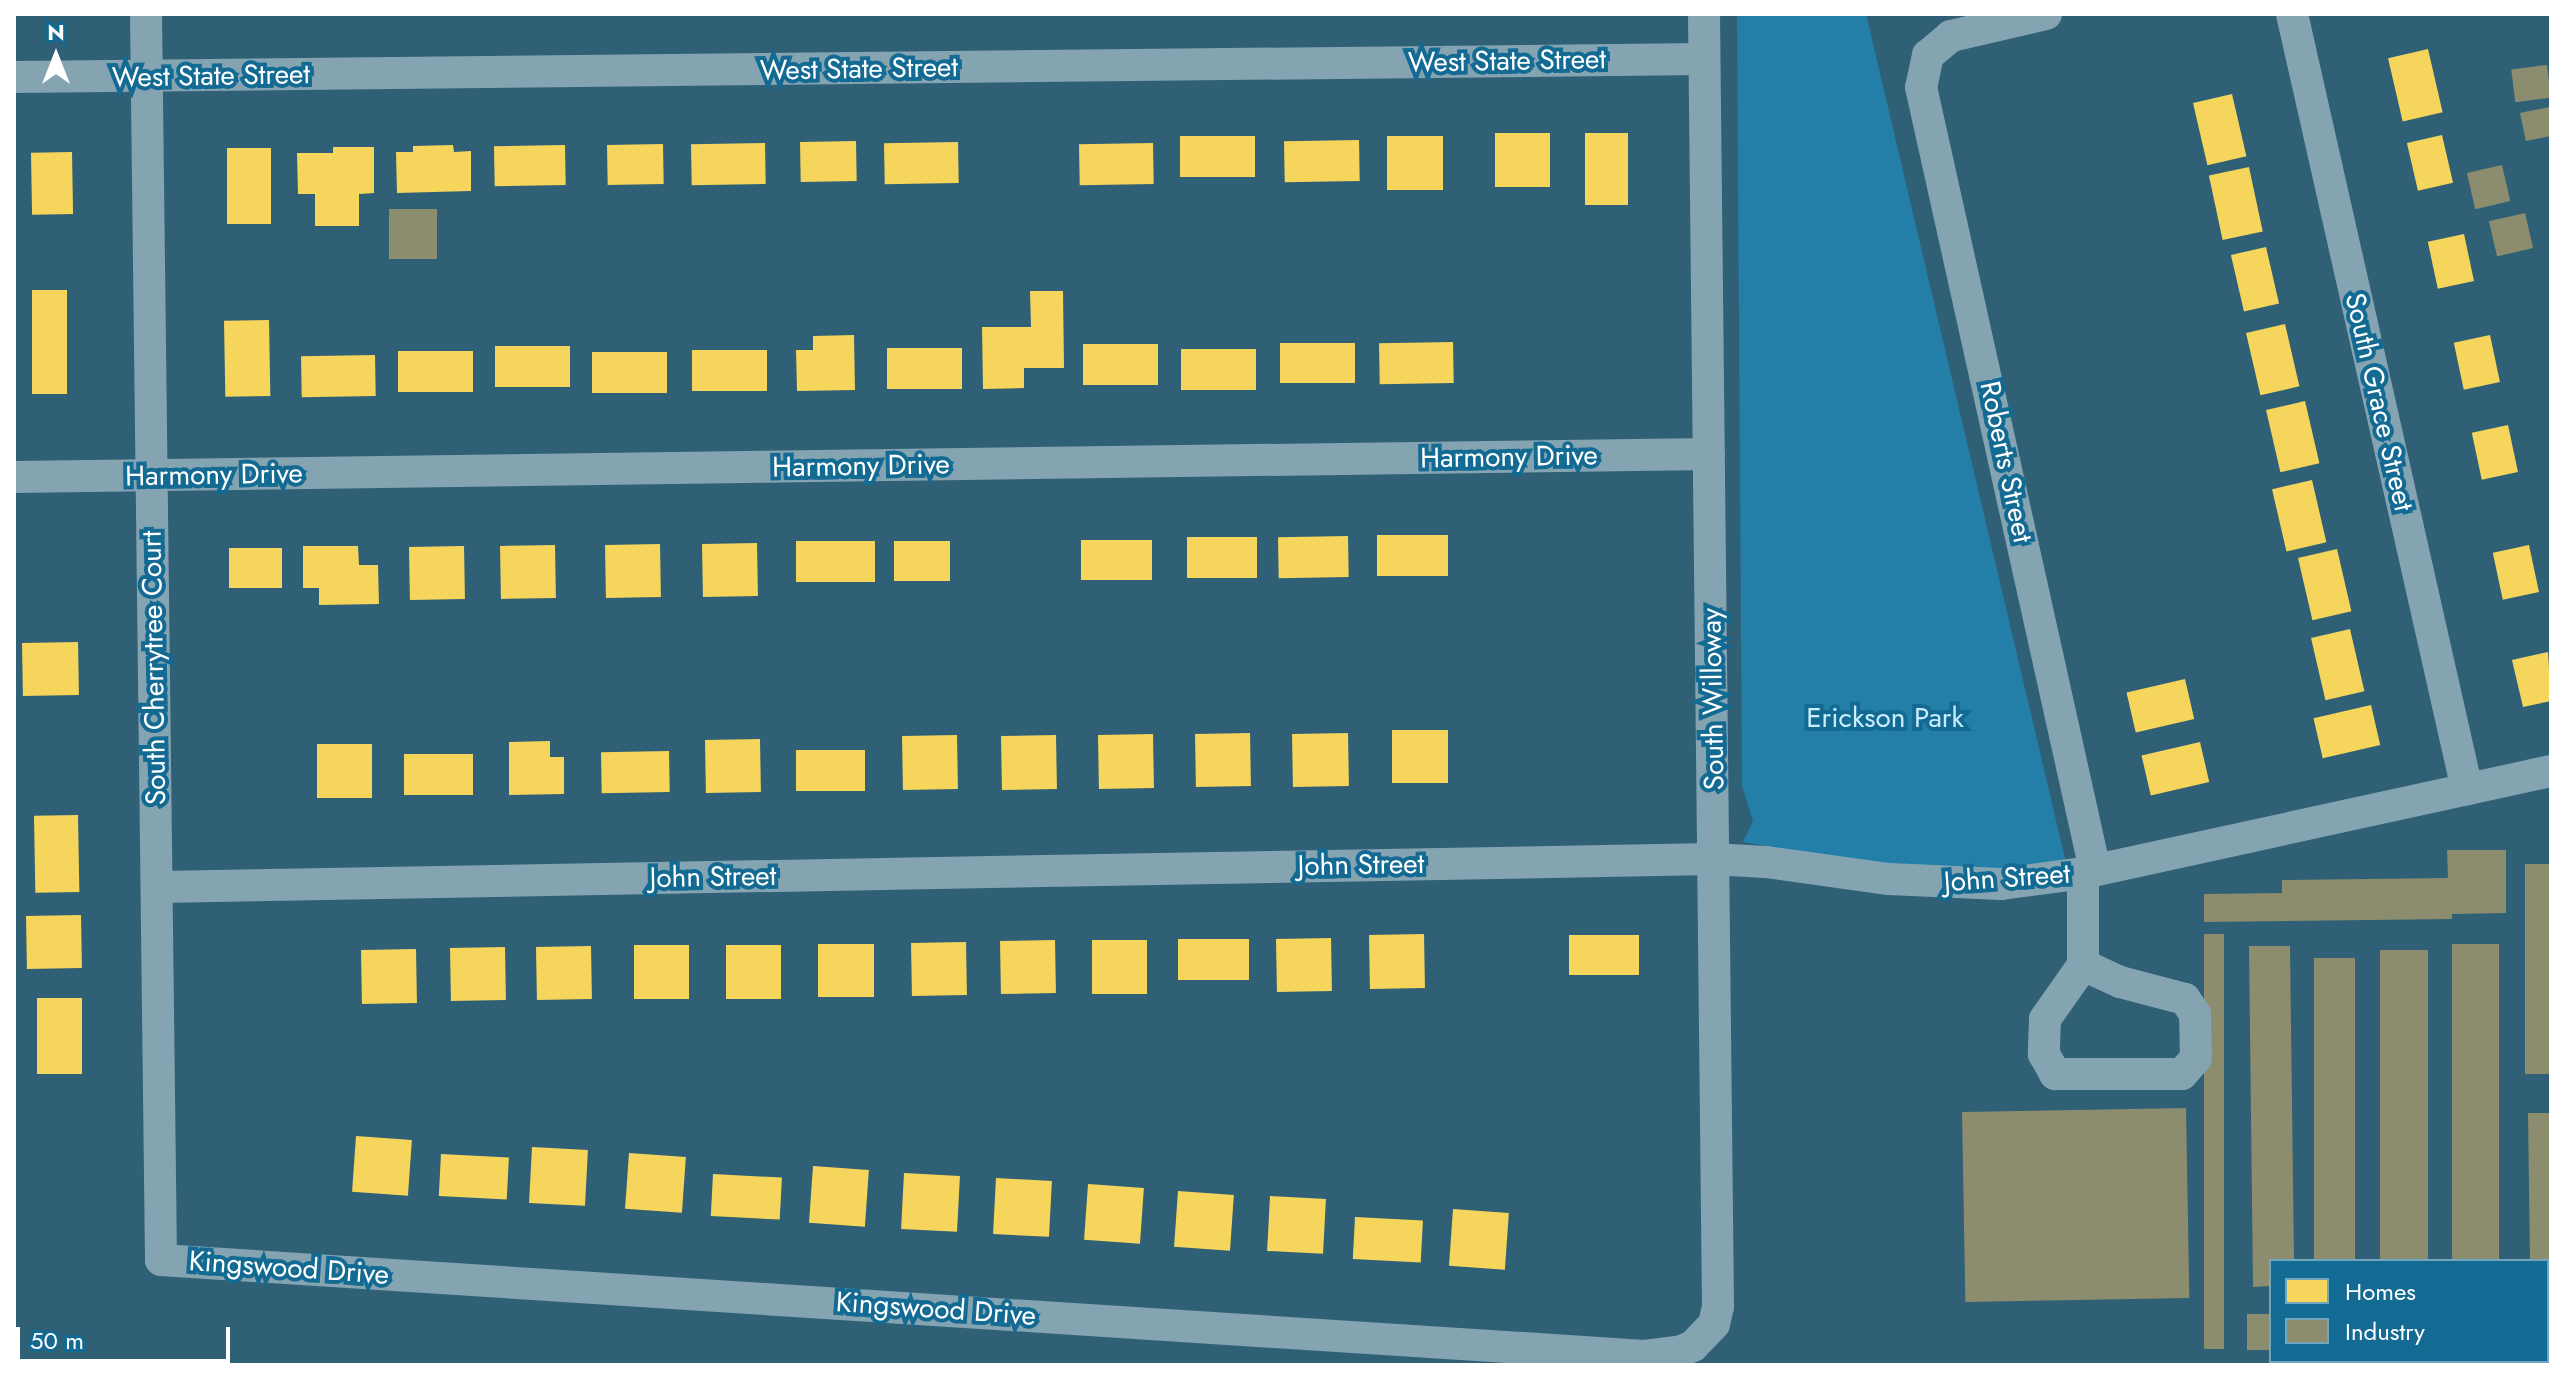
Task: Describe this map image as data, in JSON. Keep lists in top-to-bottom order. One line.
{"streets":{"street":["West State Street","South Grace Street","Harmony Drive","Roberts Street","South Cherrytree Court","South Willoway","John Street","Kingswood Drive"]},"crossings":[["West State Street","South Cherrytree Court"],["West State Street","South Willoway"],["South Grace Street","John Street"],["Harmony Drive","South Cherrytree Court"],["Harmony Drive","South Willoway"],["Roberts Street","John Street"],["South Cherrytree Court","John Street"],["South Cherrytree Court","Kingswood Drive"],["South Willoway","John Street"],["South Willoway","Kingswood Drive"]],"parks":["Erickson Park"],"legend":["Homes","Industry"],"scale_bar":"50 m","north":"top"}
